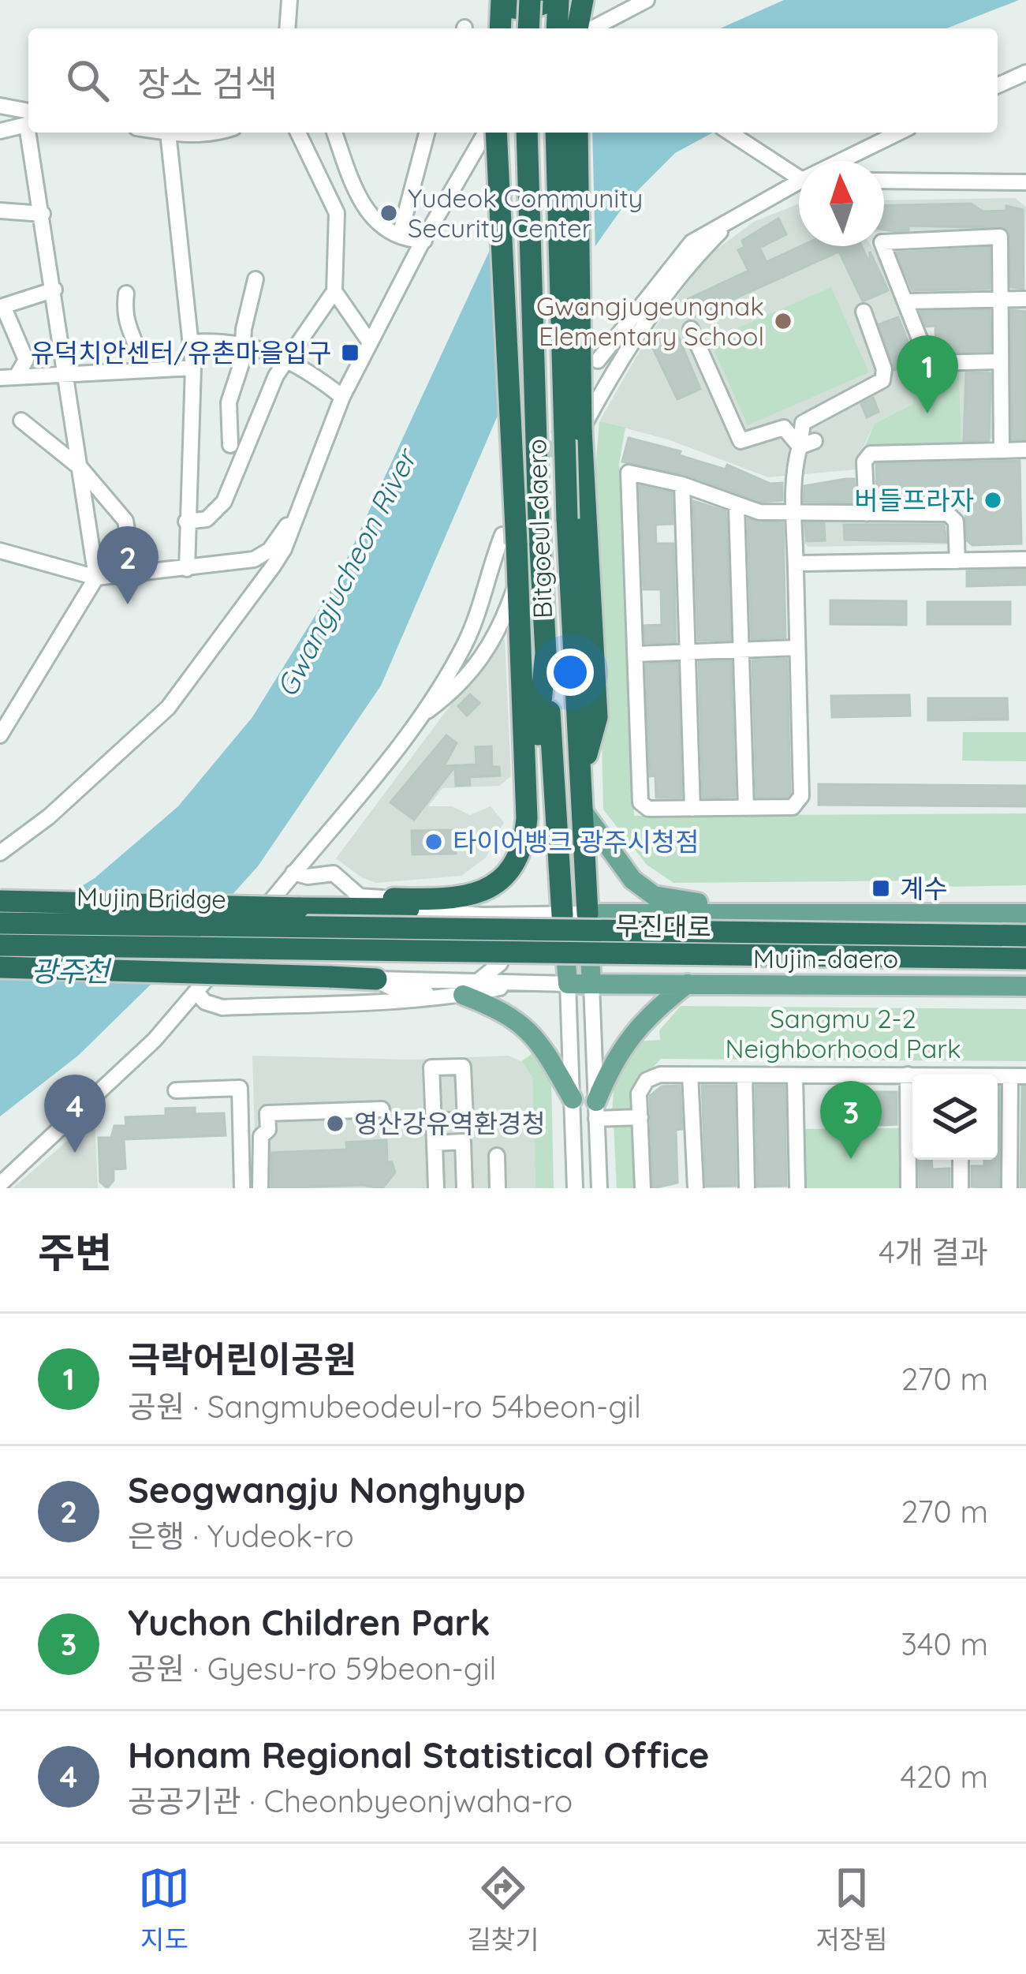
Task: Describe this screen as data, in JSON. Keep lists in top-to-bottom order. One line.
{"streets":{"highway":["Bitgoeul-daero","Mujin Bridge","무진대로"],"main road":["Mujin-daero"]},"crossings":[["Bitgoeul-daero","Mujin-daero"],["Mujin Bridge","무진대로"]],"water":["Gwangjucheon River","광주천"],"parks":["Sangmu 2-2 Neighborhood Park"],"places":{"other":["Yudeok Community Security Center","Gwangjugeungnak Elementary School","버들프라자","타이어뱅크 광주시청점","영산강유역환경청"],"transit":["유덕치안센터/유촌마을입구","계수"]},"north":"top","page":{"search":"장소 검색","pins":["1","2","4","3"],"heading":["주변","4개 결과"],"list":[{"mark":"1","name":"극락어린이공원","note":"공원 · Sangmubeodeul-ro 54beon-gil","value":"270 m"},{"mark":"2","name":"Seogwangju Nonghyup","note":"은행 · Yudeok-ro","value":"270 m"},{"mark":"3","name":"Yuchon Children Park","note":"공원 · Gyesu-ro 59beon-gil","value":"340 m"},{"mark":"4","name":"Honam Regional Statistical Office","note":"공공기관 · Cheonbyeonjwaha-ro","value":"420 m"}],"nav":["지도","길찾기","저장됨"]}}
